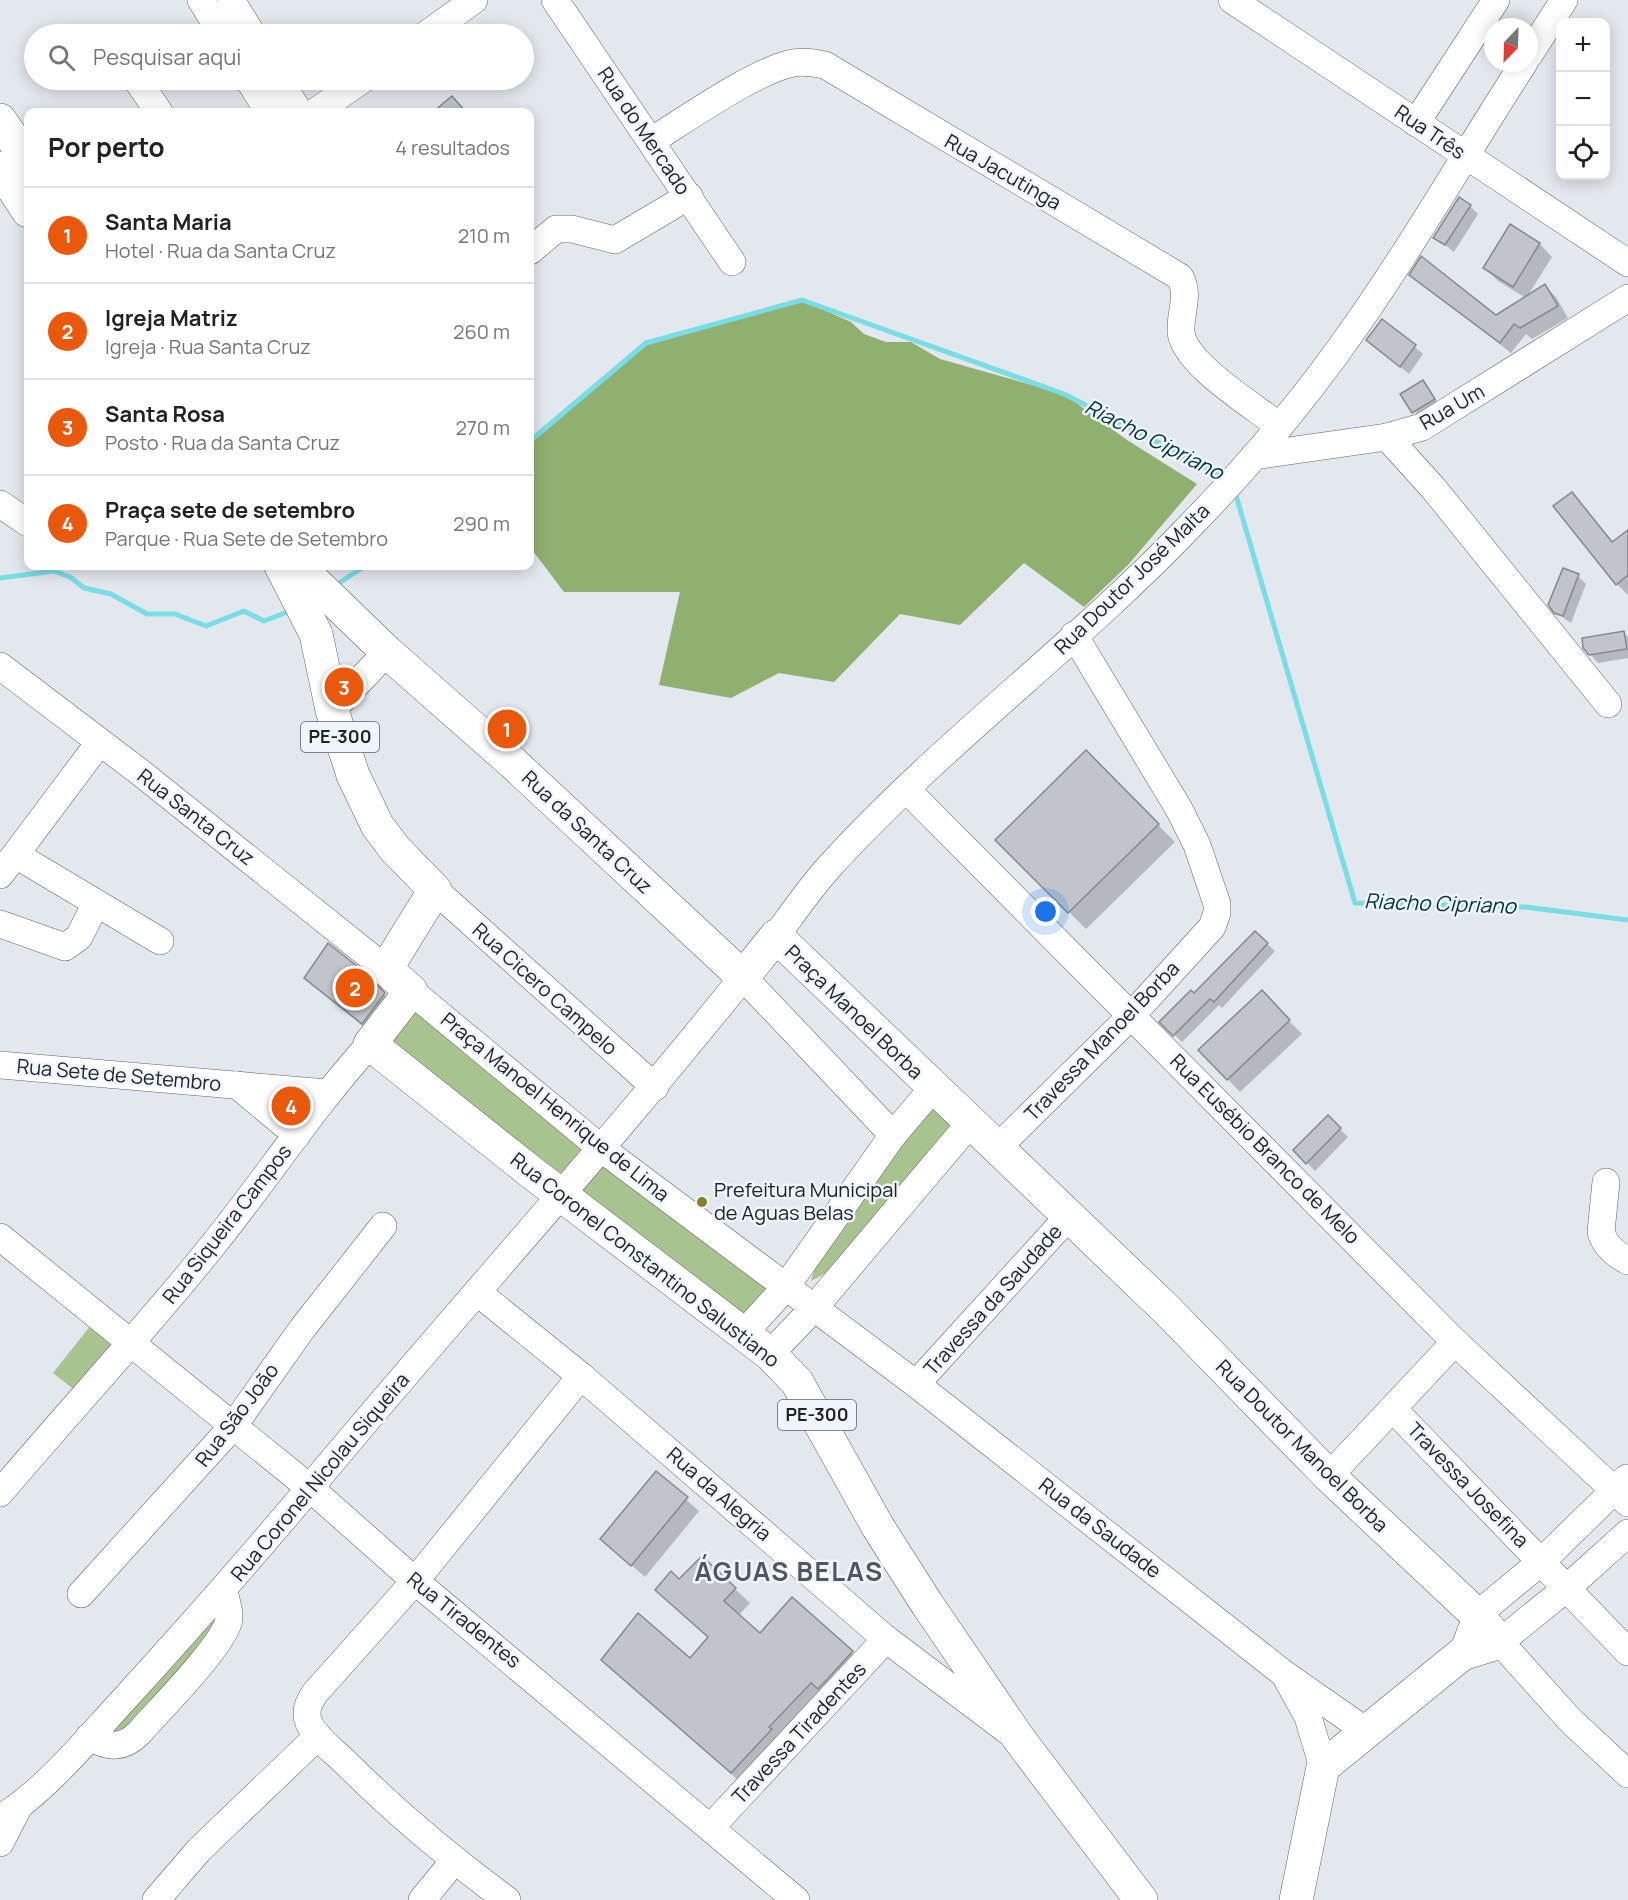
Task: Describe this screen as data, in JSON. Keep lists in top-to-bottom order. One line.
{"streets":{"main road":["PE-300","Rua da Santa Cruz","Praça Manoel Borba","Rua Siqueira Campos","Rua Coronel Constantino Salustiano","Rua Doutor Manoel Borba"],"street":["Rua do Mercado","Rua Três","Rua Jacutinga","Rua Um","Rua Doutor José Malta","Rua Santa Cruz","Rua Cicero Campelo","Travessa Manoel Borba","Rua Sete de Setembro","Praça Manoel Henrique de Lima","Rua Eusébio Branco de Melo","Travessa da Saudade","Rua São João","Rua Coronel Nicolau Siqueira","Travessa Josefina","Rua da Alegria","Rua da Saudade","Rua Tiradentes","Travessa Tiradentes"]},"crossings":[["Rua do Mercado","Rua Jacutinga"],["Rua Três","Rua Doutor José Malta"],["Rua Jacutinga","Rua Doutor José Malta"],["Rua Um","Rua Doutor José Malta"],["Rua Doutor José Malta","Praça Manoel Borba"],["Rua Doutor José Malta","Travessa Manoel Borba"],["Rua Doutor José Malta","Rua Eusébio Branco de Melo"],["PE-300","Rua Cicero Campelo"],["Rua da Santa Cruz","Rua Coronel Nicolau Siqueira"],["Rua Cicero Campelo","Rua Coronel Nicolau Siqueira"],["Praça Manoel Borba","Rua Doutor Manoel Borba"],["Travessa Manoel Borba","Rua Eusébio Branco de Melo"],["Travessa Manoel Borba","Rua Doutor Manoel Borba"],["Rua Sete de Setembro","Rua Siqueira Campos"],["Praça Manoel Henrique de Lima","Rua Siqueira Campos"],["Praça Manoel Henrique de Lima","Rua Coronel Nicolau Siqueira"],["Rua Eusébio Branco de Melo","Travessa Josefina"],["Rua Siqueira Campos","Rua Coronel Constantino Salustiano"],["Rua Siqueira Campos","Rua Tiradentes"],["Rua Coronel Constantino Salustiano","Rua Coronel Nicolau Siqueira"],["Rua Coronel Constantino Salustiano","Rua da Alegria"],["Travessa da Saudade","Rua Doutor Manoel Borba"],["Travessa da Saudade","Rua da Saudade"],["Rua São João","Rua Tiradentes"],["Rua Doutor Manoel Borba","Travessa Josefina"],["Rua Coronel Nicolau Siqueira","Rua da Alegria"],["Rua Coronel Nicolau Siqueira","Rua Tiradentes"],["Rua da Alegria","Travessa Tiradentes"],["Rua Tiradentes","Travessa Tiradentes"]],"districts":["ÁGUAS BELAS"],"water":["Riacho Cipriano"],"places":["Prefeitura Municipal de Aguas Belas"],"north":"bottom left","page":{"map_buttons":["+","−"],"search":"Pesquisar aqui","heading":["Por perto","4 resultados"],"list":[{"mark":"1","name":"Santa Maria","note":"Hotel · Rua da Santa Cruz","value":"210 m"},{"mark":"2","name":"Igreja Matriz","note":"Igreja · Rua Santa Cruz","value":"260 m"},{"mark":"3","name":"Santa Rosa","note":"Posto · Rua da Santa Cruz","value":"270 m"},{"mark":"4","name":"Praça sete de setembro","note":"Parque · Rua Sete de Setembro","value":"290 m"}],"pins":["3","1","2","4"]}}
